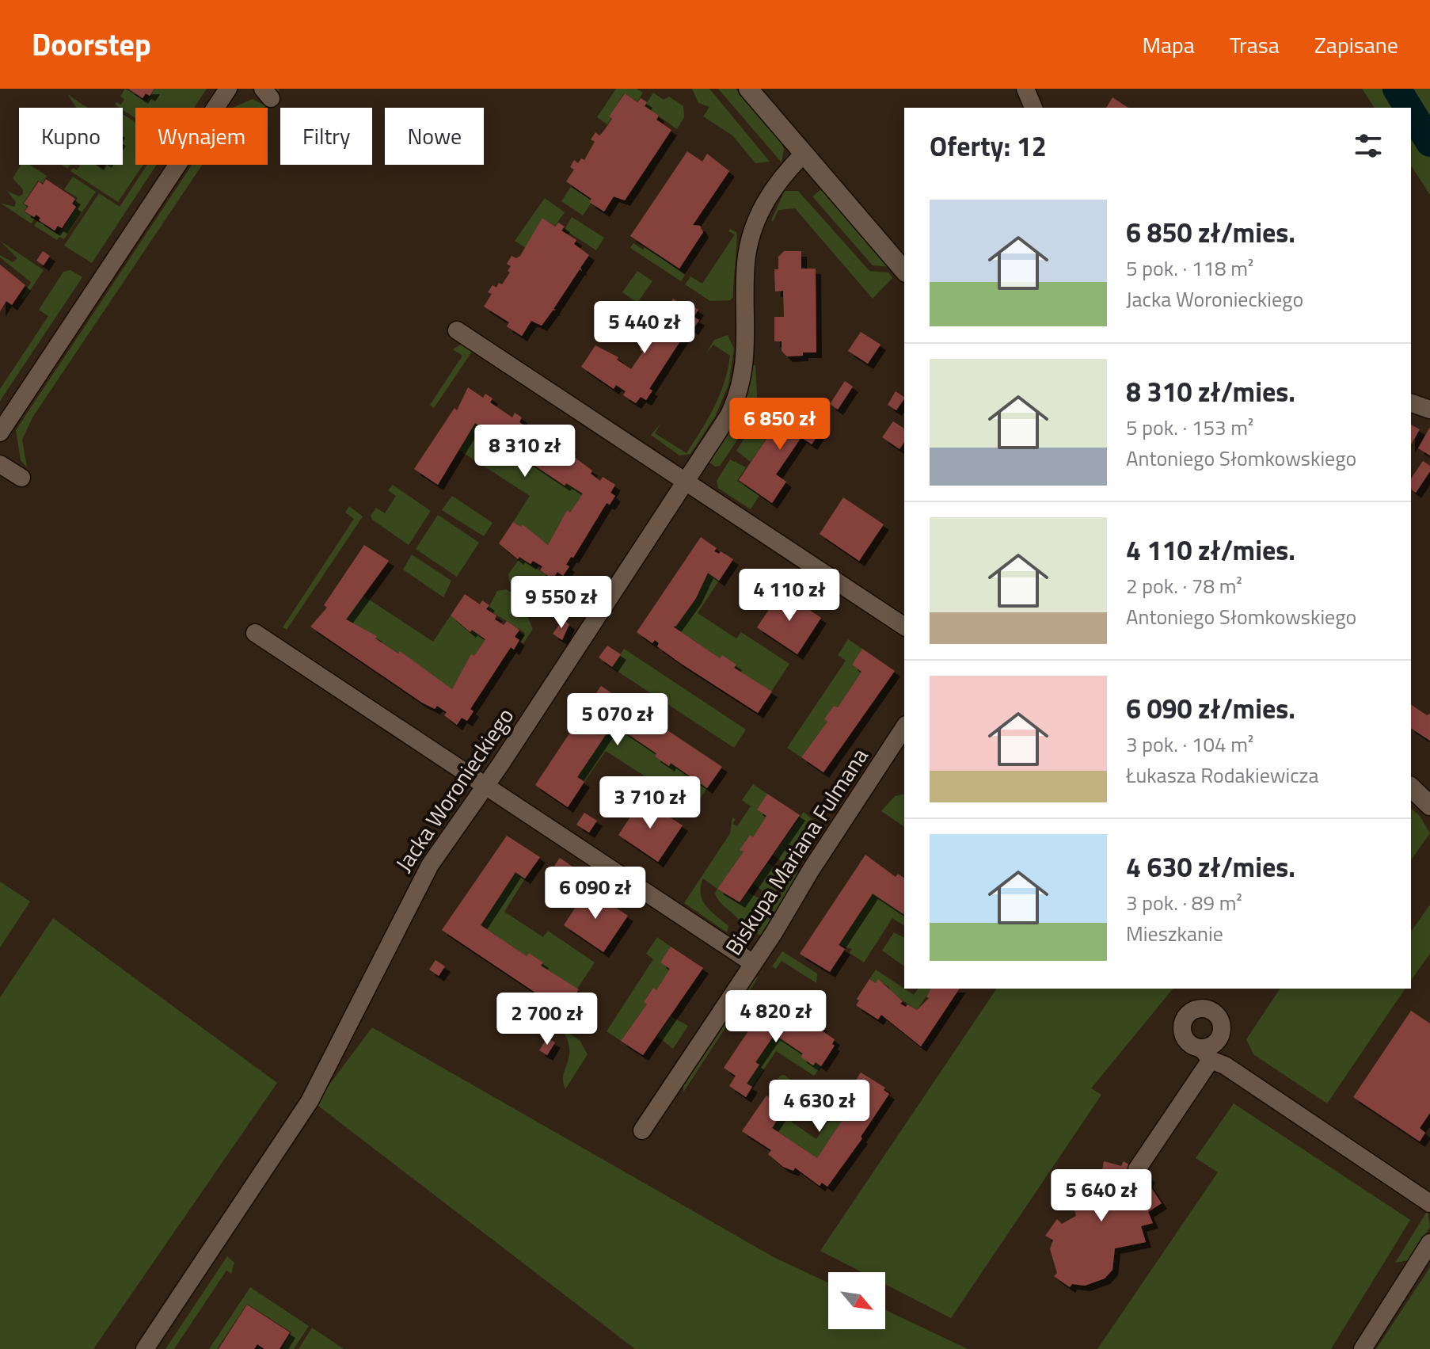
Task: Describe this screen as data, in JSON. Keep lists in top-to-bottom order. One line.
{"streets":{"street":["Jacka Woronieckiego","Biskupa Mariana Fulmana"]},"north":"bottom right","page":{"header":"Doorstep","nav":["Mapa","Trasa","Zapisane"],"chip":["Kupno","Wynajem","Filtry","Nowe"],"heading":"Oferty: 12","list":[{"name":"6 850 zł/mies.","note":"5 pok. · 118 m² · Jacka Woronieckiego"},{"name":"8 310 zł/mies.","note":"5 pok. · 153 m² · Antoniego Słomkowskiego"},{"name":"4 110 zł/mies.","note":"2 pok. · 78 m² · Antoniego Słomkowskiego"},{"name":"6 090 zł/mies.","note":"3 pok. · 104 m² · Łukasza Rodakiewicza"},{"name":"4 630 zł/mies.","note":"3 pok. · 89 m² · Mieszkanie"}],"price":["5 440 zł","6 850 zł","8 310 zł","4 110 zł","9 550 zł","5 070 zł","3 710 zł","6 090 zł","4 820 zł","2 700 zł","4 630 zł","5 640 zł"]}}
